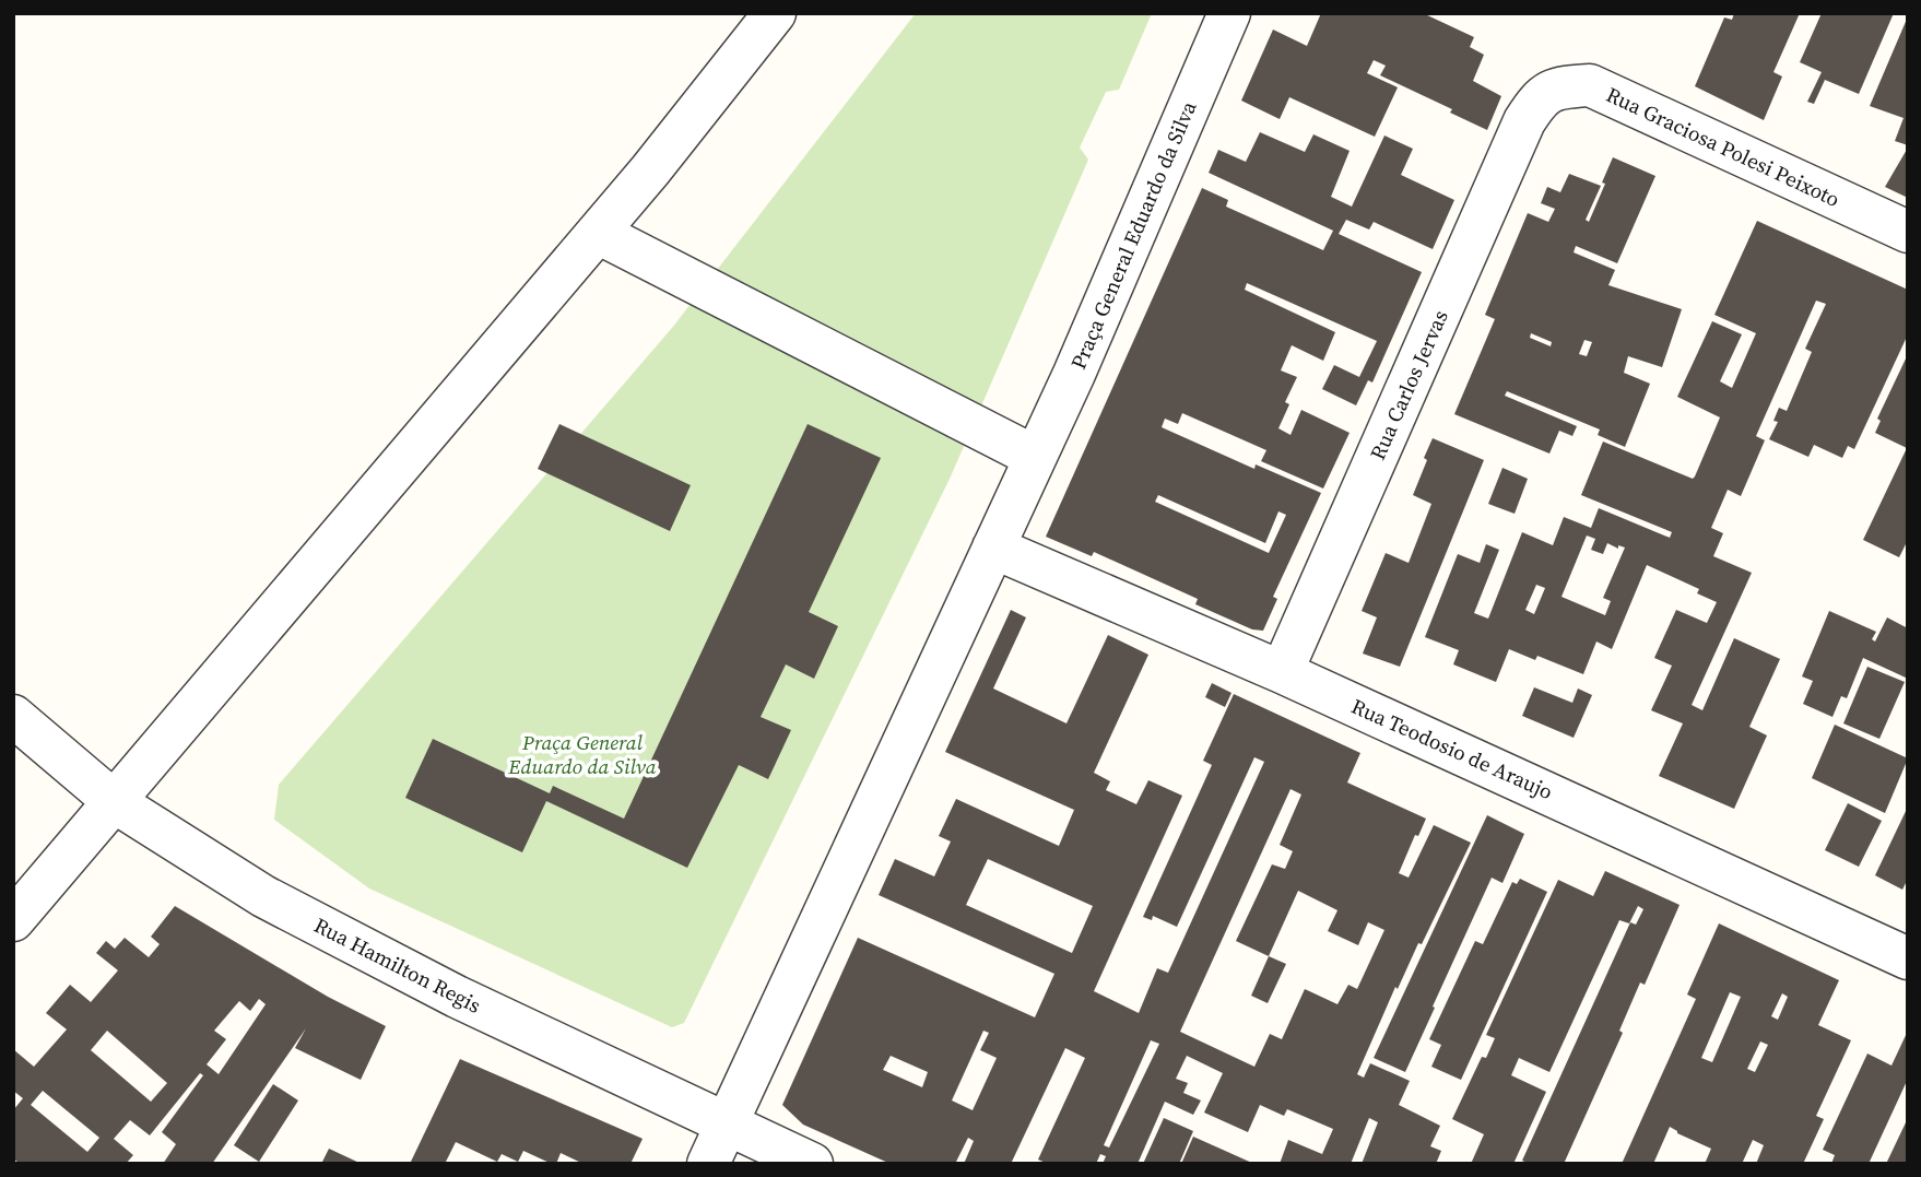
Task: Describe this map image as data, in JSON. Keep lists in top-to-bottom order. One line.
{"streets":{"street":["Rua Graciosa Polesi Peixoto","Praça General Eduardo da Silva","Rua Carlos Jervas","Rua Teodosio de Araujo","Rua Hamilton Regis"]},"crossings":[["Rua Graciosa Polesi Peixoto","Rua Carlos Jervas"],["Praça General Eduardo da Silva","Rua Teodosio de Araujo"],["Praça General Eduardo da Silva","Rua Hamilton Regis"],["Rua Carlos Jervas","Rua Teodosio de Araujo"]],"parks":["Praça General Eduardo da Silva"]}
